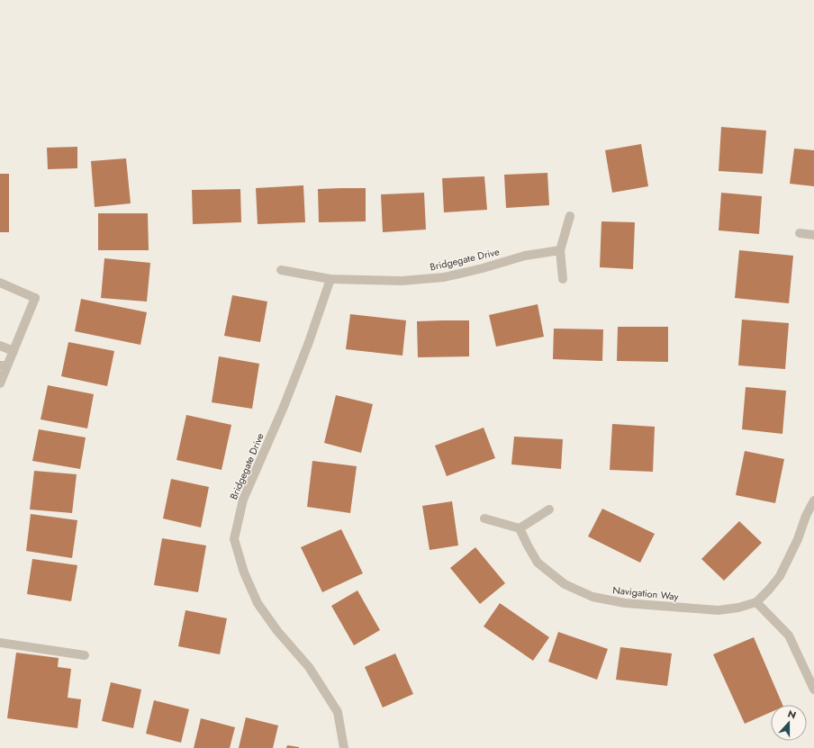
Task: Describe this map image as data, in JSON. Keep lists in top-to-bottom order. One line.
{"streets":{"street":["Bridgegate Drive","Navigation Way"]},"north":"top"}
